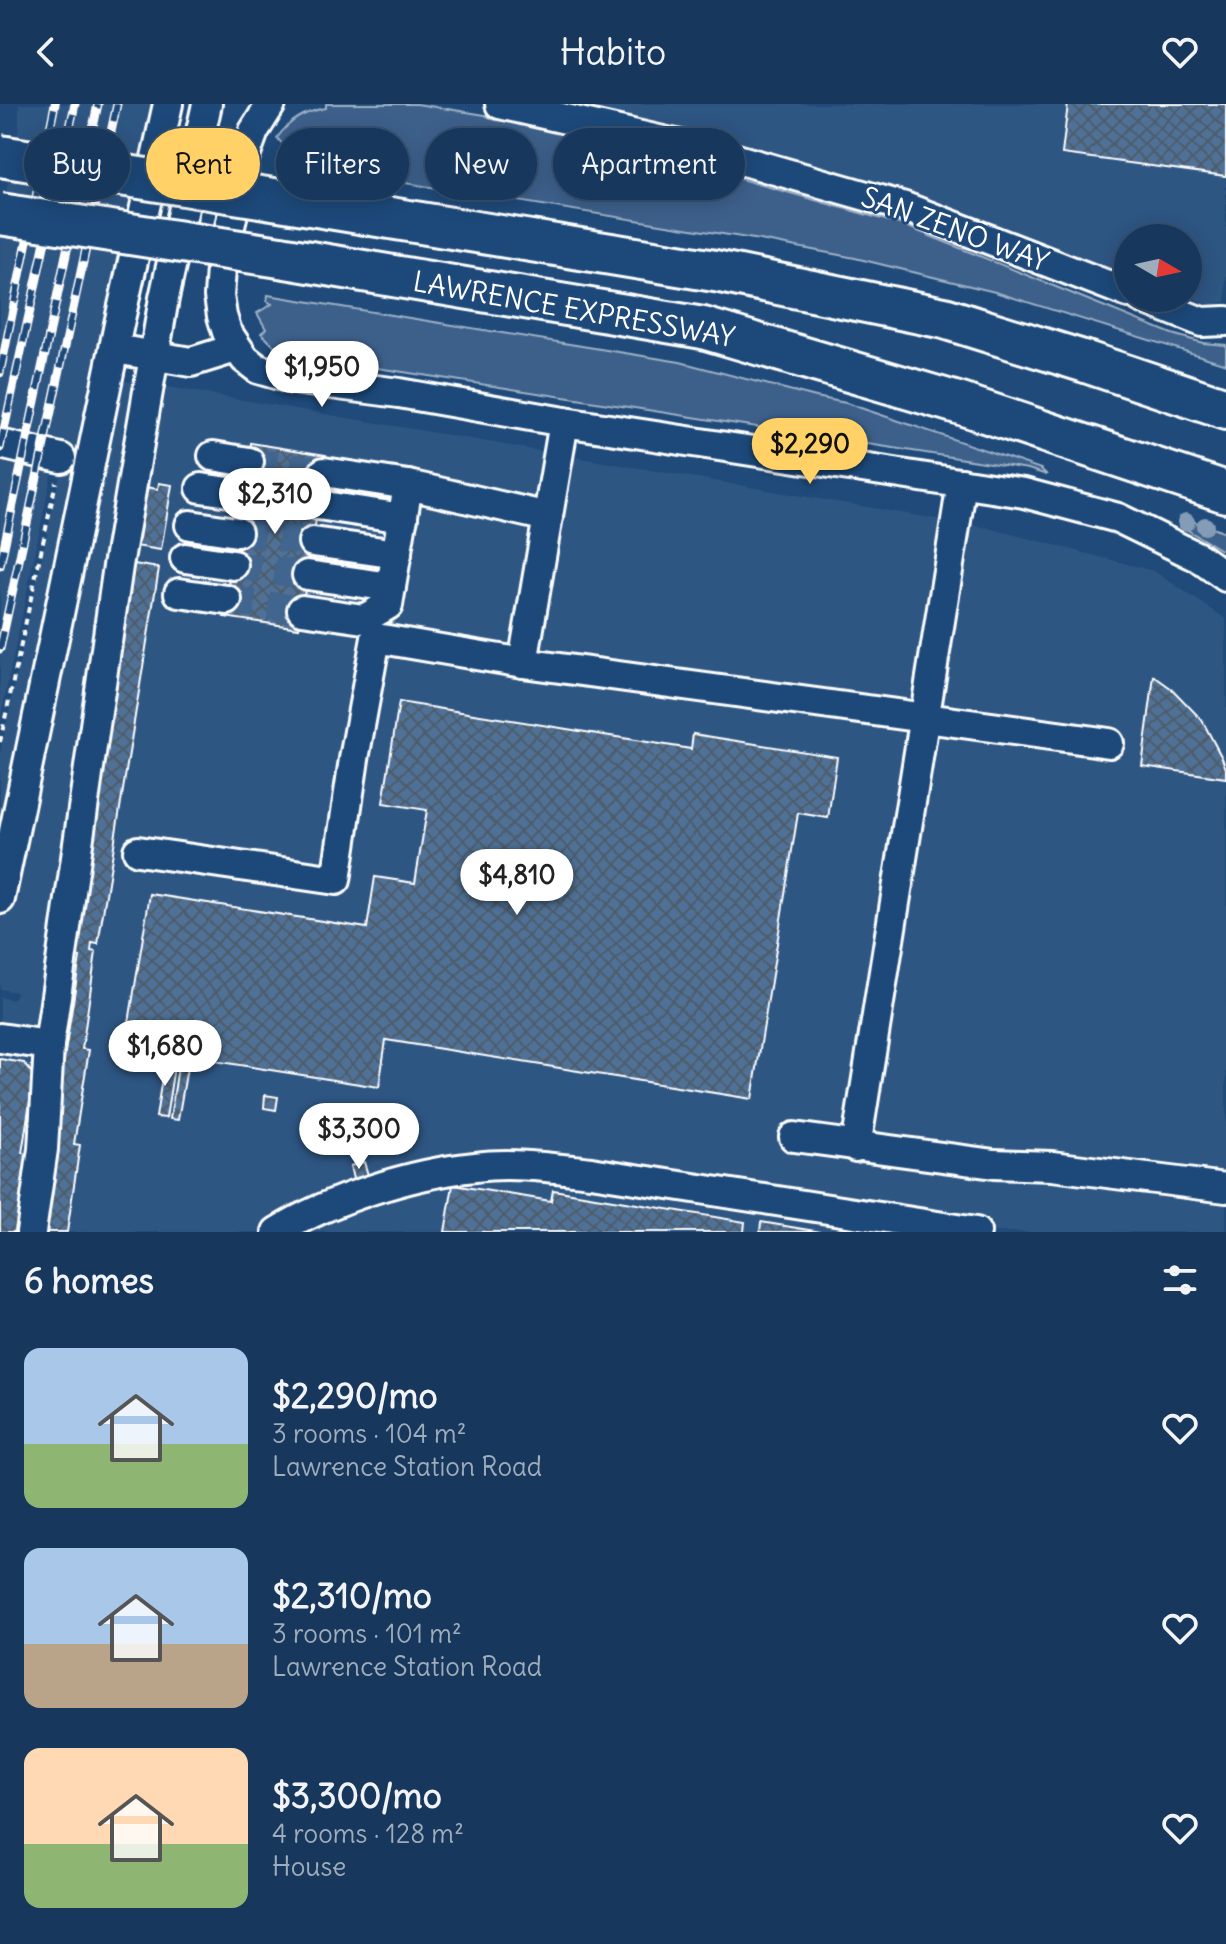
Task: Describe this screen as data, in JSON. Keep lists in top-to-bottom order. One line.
{"streets":{"highway":["LAWRENCE EXPRESSWAY"],"street":["SAN ZENO WAY"]},"north":"right","page":{"header":"Habito","chip":["Buy","Rent","Filters","New","Apartment"],"price":["$1,950","$2,290","$2,310","$4,810","$1,680","$3,300"],"heading":"6 homes","list":[{"name":"$2,290/mo","note":"3 rooms · 104 m² · Lawrence Station Road"},{"name":"$2,310/mo","note":"3 rooms · 101 m² · Lawrence Station Road"},{"name":"$3,300/mo","note":"4 rooms · 128 m² · House"}]}}
